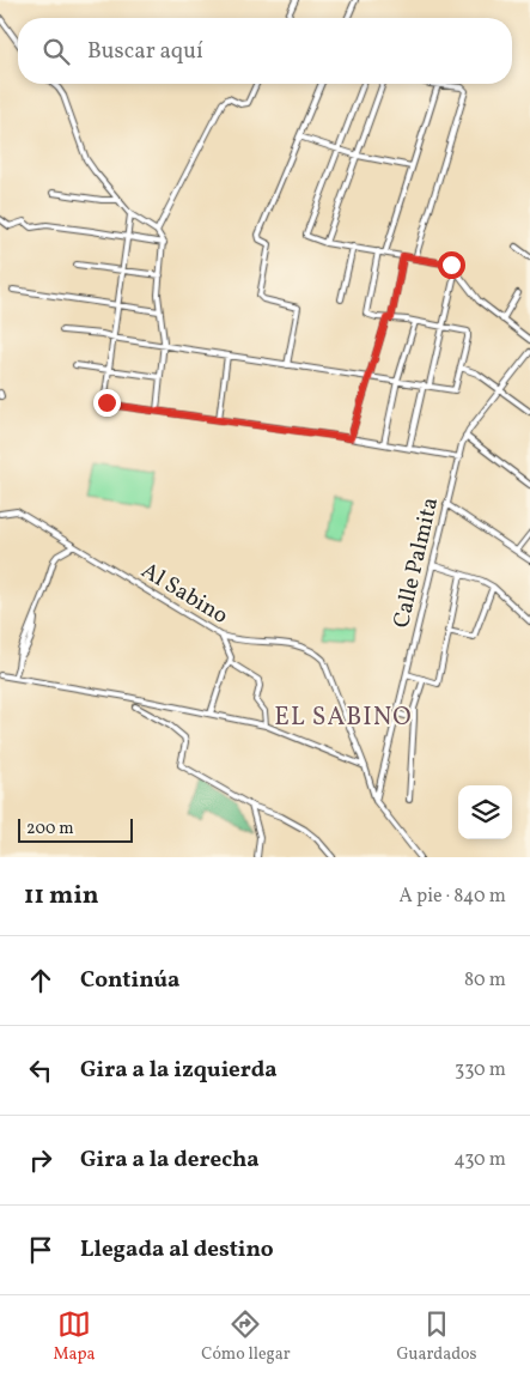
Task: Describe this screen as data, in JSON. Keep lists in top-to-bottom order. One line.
{"streets":{"street":["Calle Palmita","Al Sabino"]},"crossings":[["Calle Palmita","Al Sabino"]],"districts":["EL SABINO"],"scale_bar":"200 m","page":{"search":"Buscar aquí","scale":"200 m","heading":["11 min","A pie · 840 m"],"list":[["Continúa","80 m"],["Gira a la izquierda","330 m"],["Gira a la derecha","430 m"],"Llegada al destino"],"nav":["Mapa","Cómo llegar","Guardados"]}}
